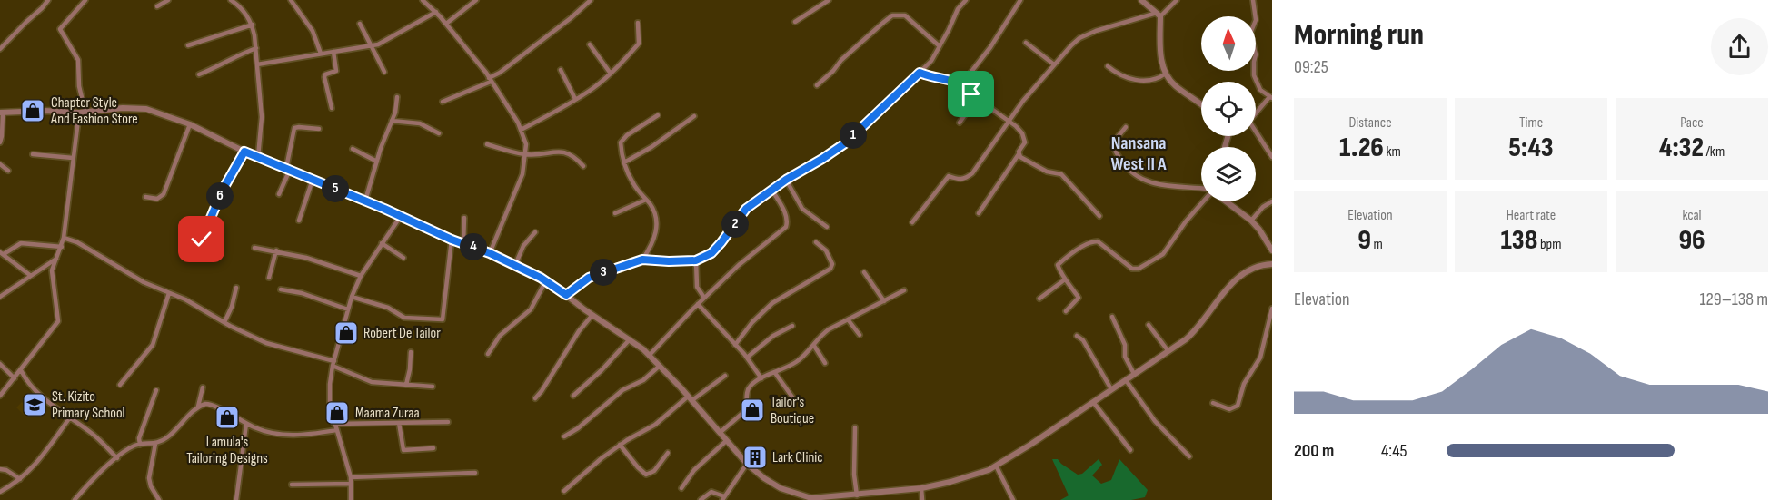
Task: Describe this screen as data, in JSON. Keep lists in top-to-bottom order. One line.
{"districts":["Nansana West II A"],"places":{"shop":["Chapter Style And Fashion Store","Robert De Tailor","Tailor's Boutique","Maama Zuraa","Lamula's Tailoring Designs"],"school or university":["St. Kizito Primary School"],"building":["Lark Clinic"]},"north":"top","page":{"heading":["Morning run","09:25"],"stats":[["Distance","1.26 km"],["Time","5:43"],["Pace","4:32 /km"],["Elevation","9 m"],["Heart rate","138 bpm"],["kcal","96"]],"pins":["1","5","6","2","4","3"],"chart":["Elevation","129–138 m"],"list":[{"name":"200 m","note":"4:45"}]}}
